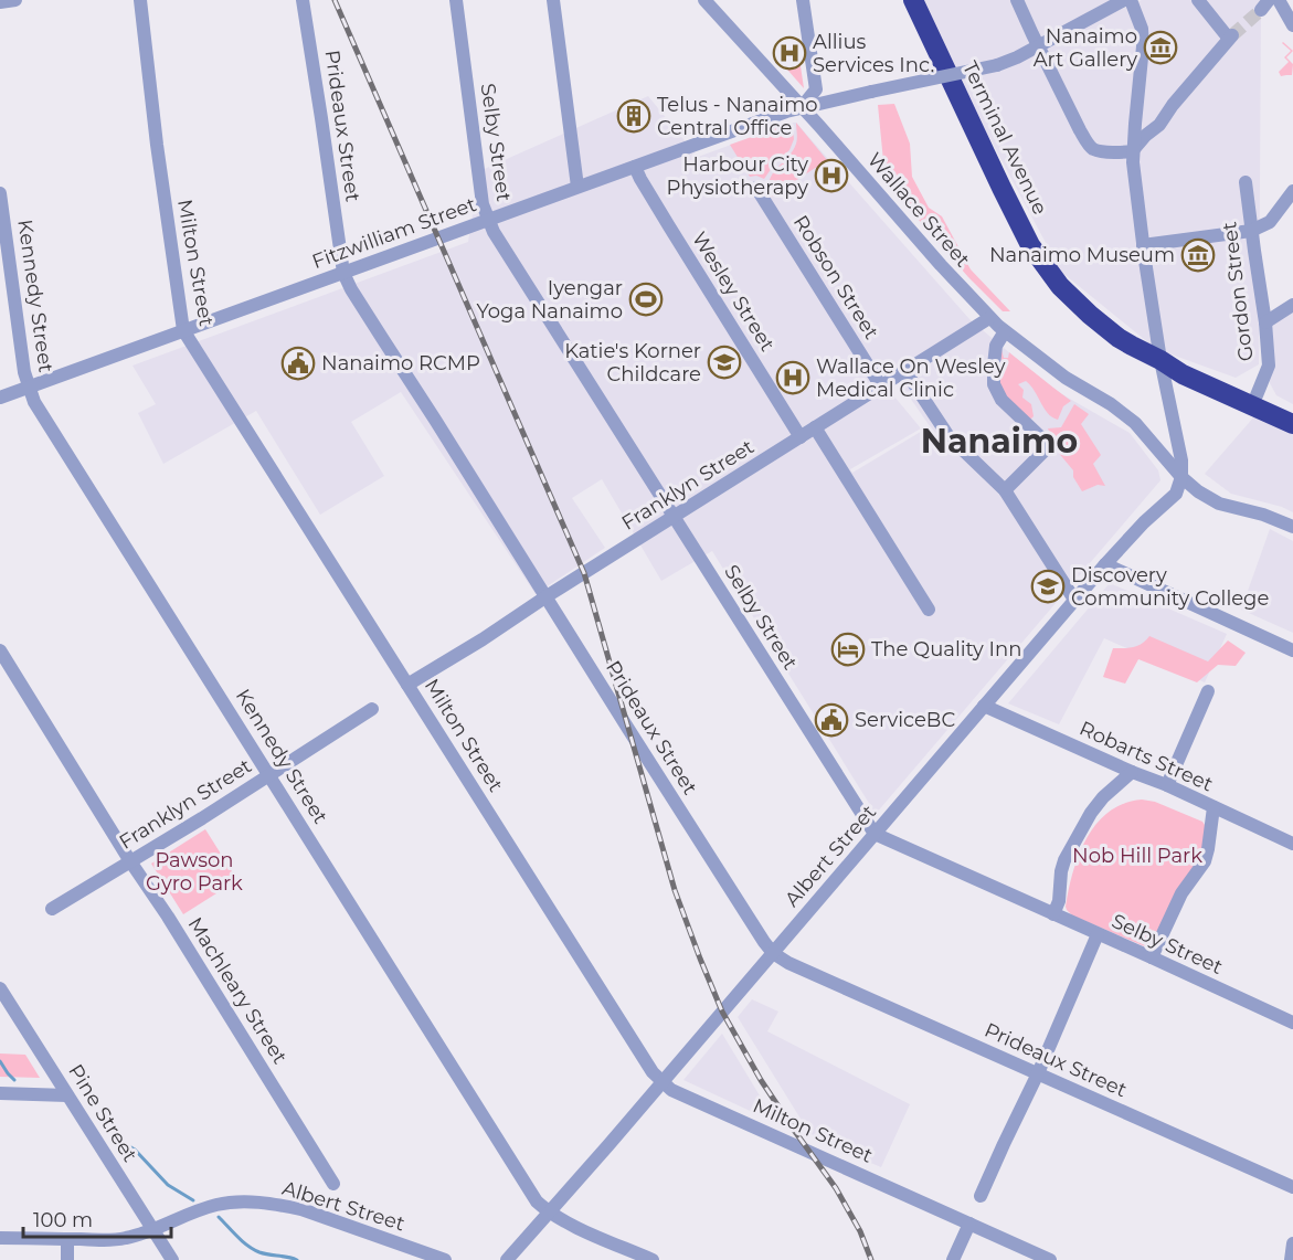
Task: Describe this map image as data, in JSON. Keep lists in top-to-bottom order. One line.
{"streets":{"highway":["Terminal Avenue"],"street":["Prideaux Street","Selby Street","Wallace Street","Fitzwilliam Street","Milton Street","Robson Street","Wesley Street","Gordon Street","Kennedy Street","Franklyn Street","Robarts Street","Albert Street","Machleary Street","Pine Street"]},"crossings":[["Prideaux Street","Fitzwilliam Street"],["Prideaux Street","Franklyn Street"],["Prideaux Street","Albert Street"],["Terminal Avenue","Gordon Street"],["Selby Street","Fitzwilliam Street"],["Selby Street","Franklyn Street"],["Selby Street","Albert Street"],["Wallace Street","Fitzwilliam Street"],["Wallace Street","Franklyn Street"],["Wallace Street","Albert Street"],["Fitzwilliam Street","Milton Street"],["Fitzwilliam Street","Wesley Street"],["Fitzwilliam Street","Kennedy Street"],["Milton Street","Franklyn Street"],["Milton Street","Albert Street"],["Robson Street","Franklyn Street"],["Wesley Street","Franklyn Street"],["Kennedy Street","Franklyn Street"],["Kennedy Street","Albert Street"],["Franklyn Street","Machleary Street"],["Robarts Street","Albert Street"],["Albert Street","Pine Street"]],"districts":["Nanaimo"],"parks":["Nob Hill Park","Pawson Gyro Park"],"places":{"museum":["Nanaimo Art Gallery","Nanaimo Museum"],"hospital":["Allius Services Inc.","Harbour City Physiotherapy","Wallace On Wesley Medical Clinic"],"building":["Telus - Nanaimo Central Office"],"sports":["Iyengar Yoga Nanaimo"],"school or university":["Katie's Korner Childcare","Discovery Community College"],"public building":["Nanaimo RCMP","ServiceBC"],"hotel":["The Quality Inn"]},"scale_bar":"100 m"}
